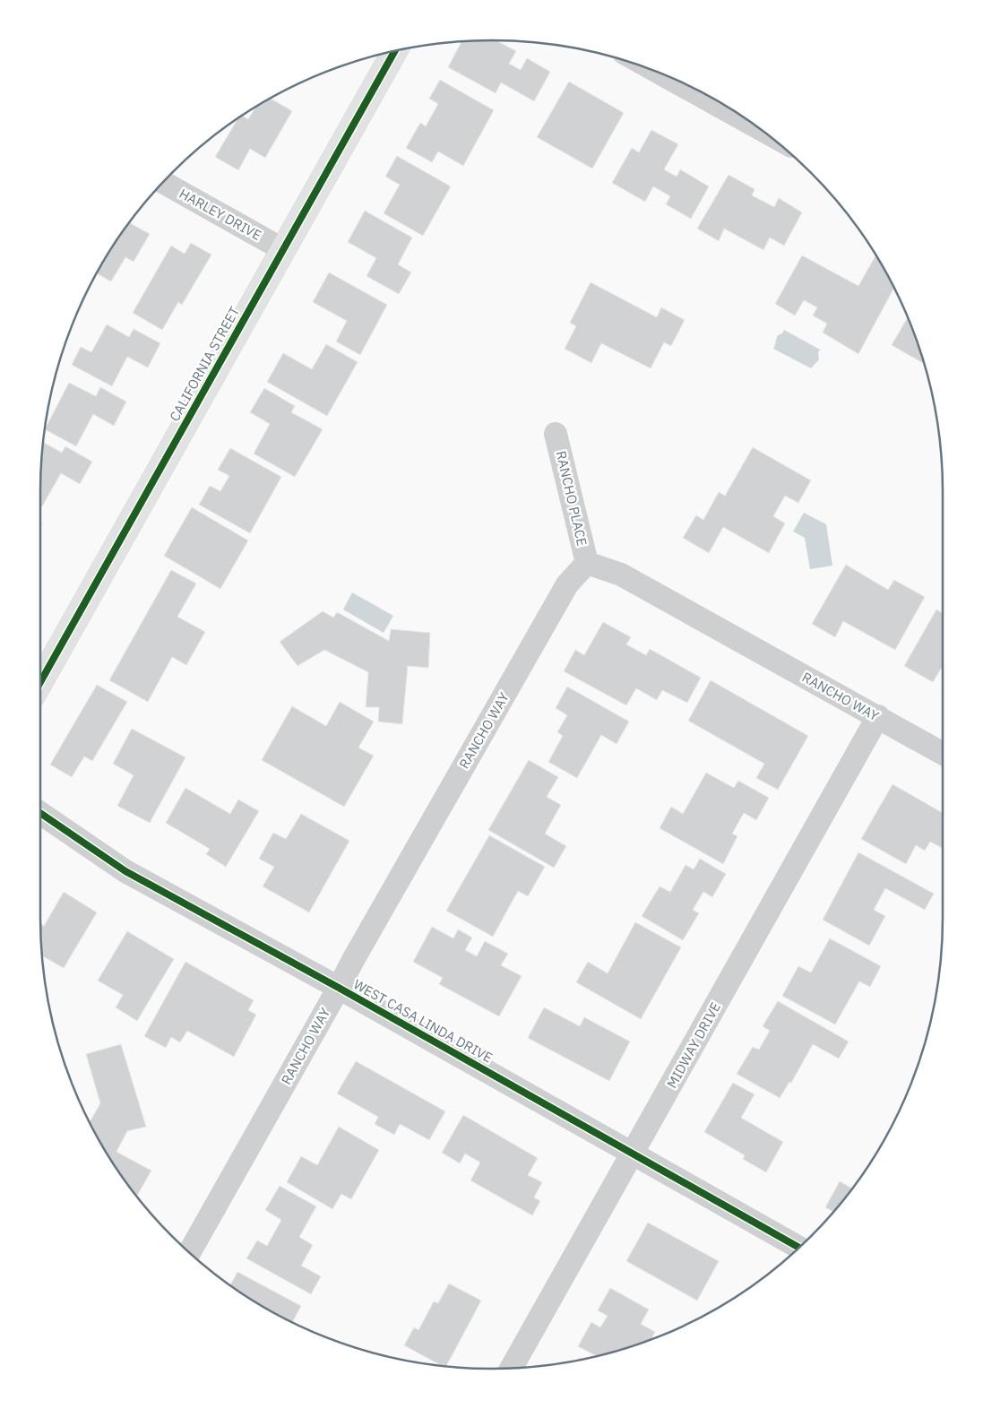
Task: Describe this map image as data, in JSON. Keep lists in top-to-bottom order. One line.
{"streets":{"street":["HARLEY DRIVE","CALIFORNIA STREET","RANCHO PLACE","RANCHO WAY","WEST CASA LINDA DRIVE","MIDWAY DRIVE"]},"crossings":[["HARLEY DRIVE","CALIFORNIA STREET"],["RANCHO PLACE","RANCHO WAY"],["RANCHO WAY","WEST CASA LINDA DRIVE"],["RANCHO WAY","MIDWAY DRIVE"],["WEST CASA LINDA DRIVE","MIDWAY DRIVE"]]}
